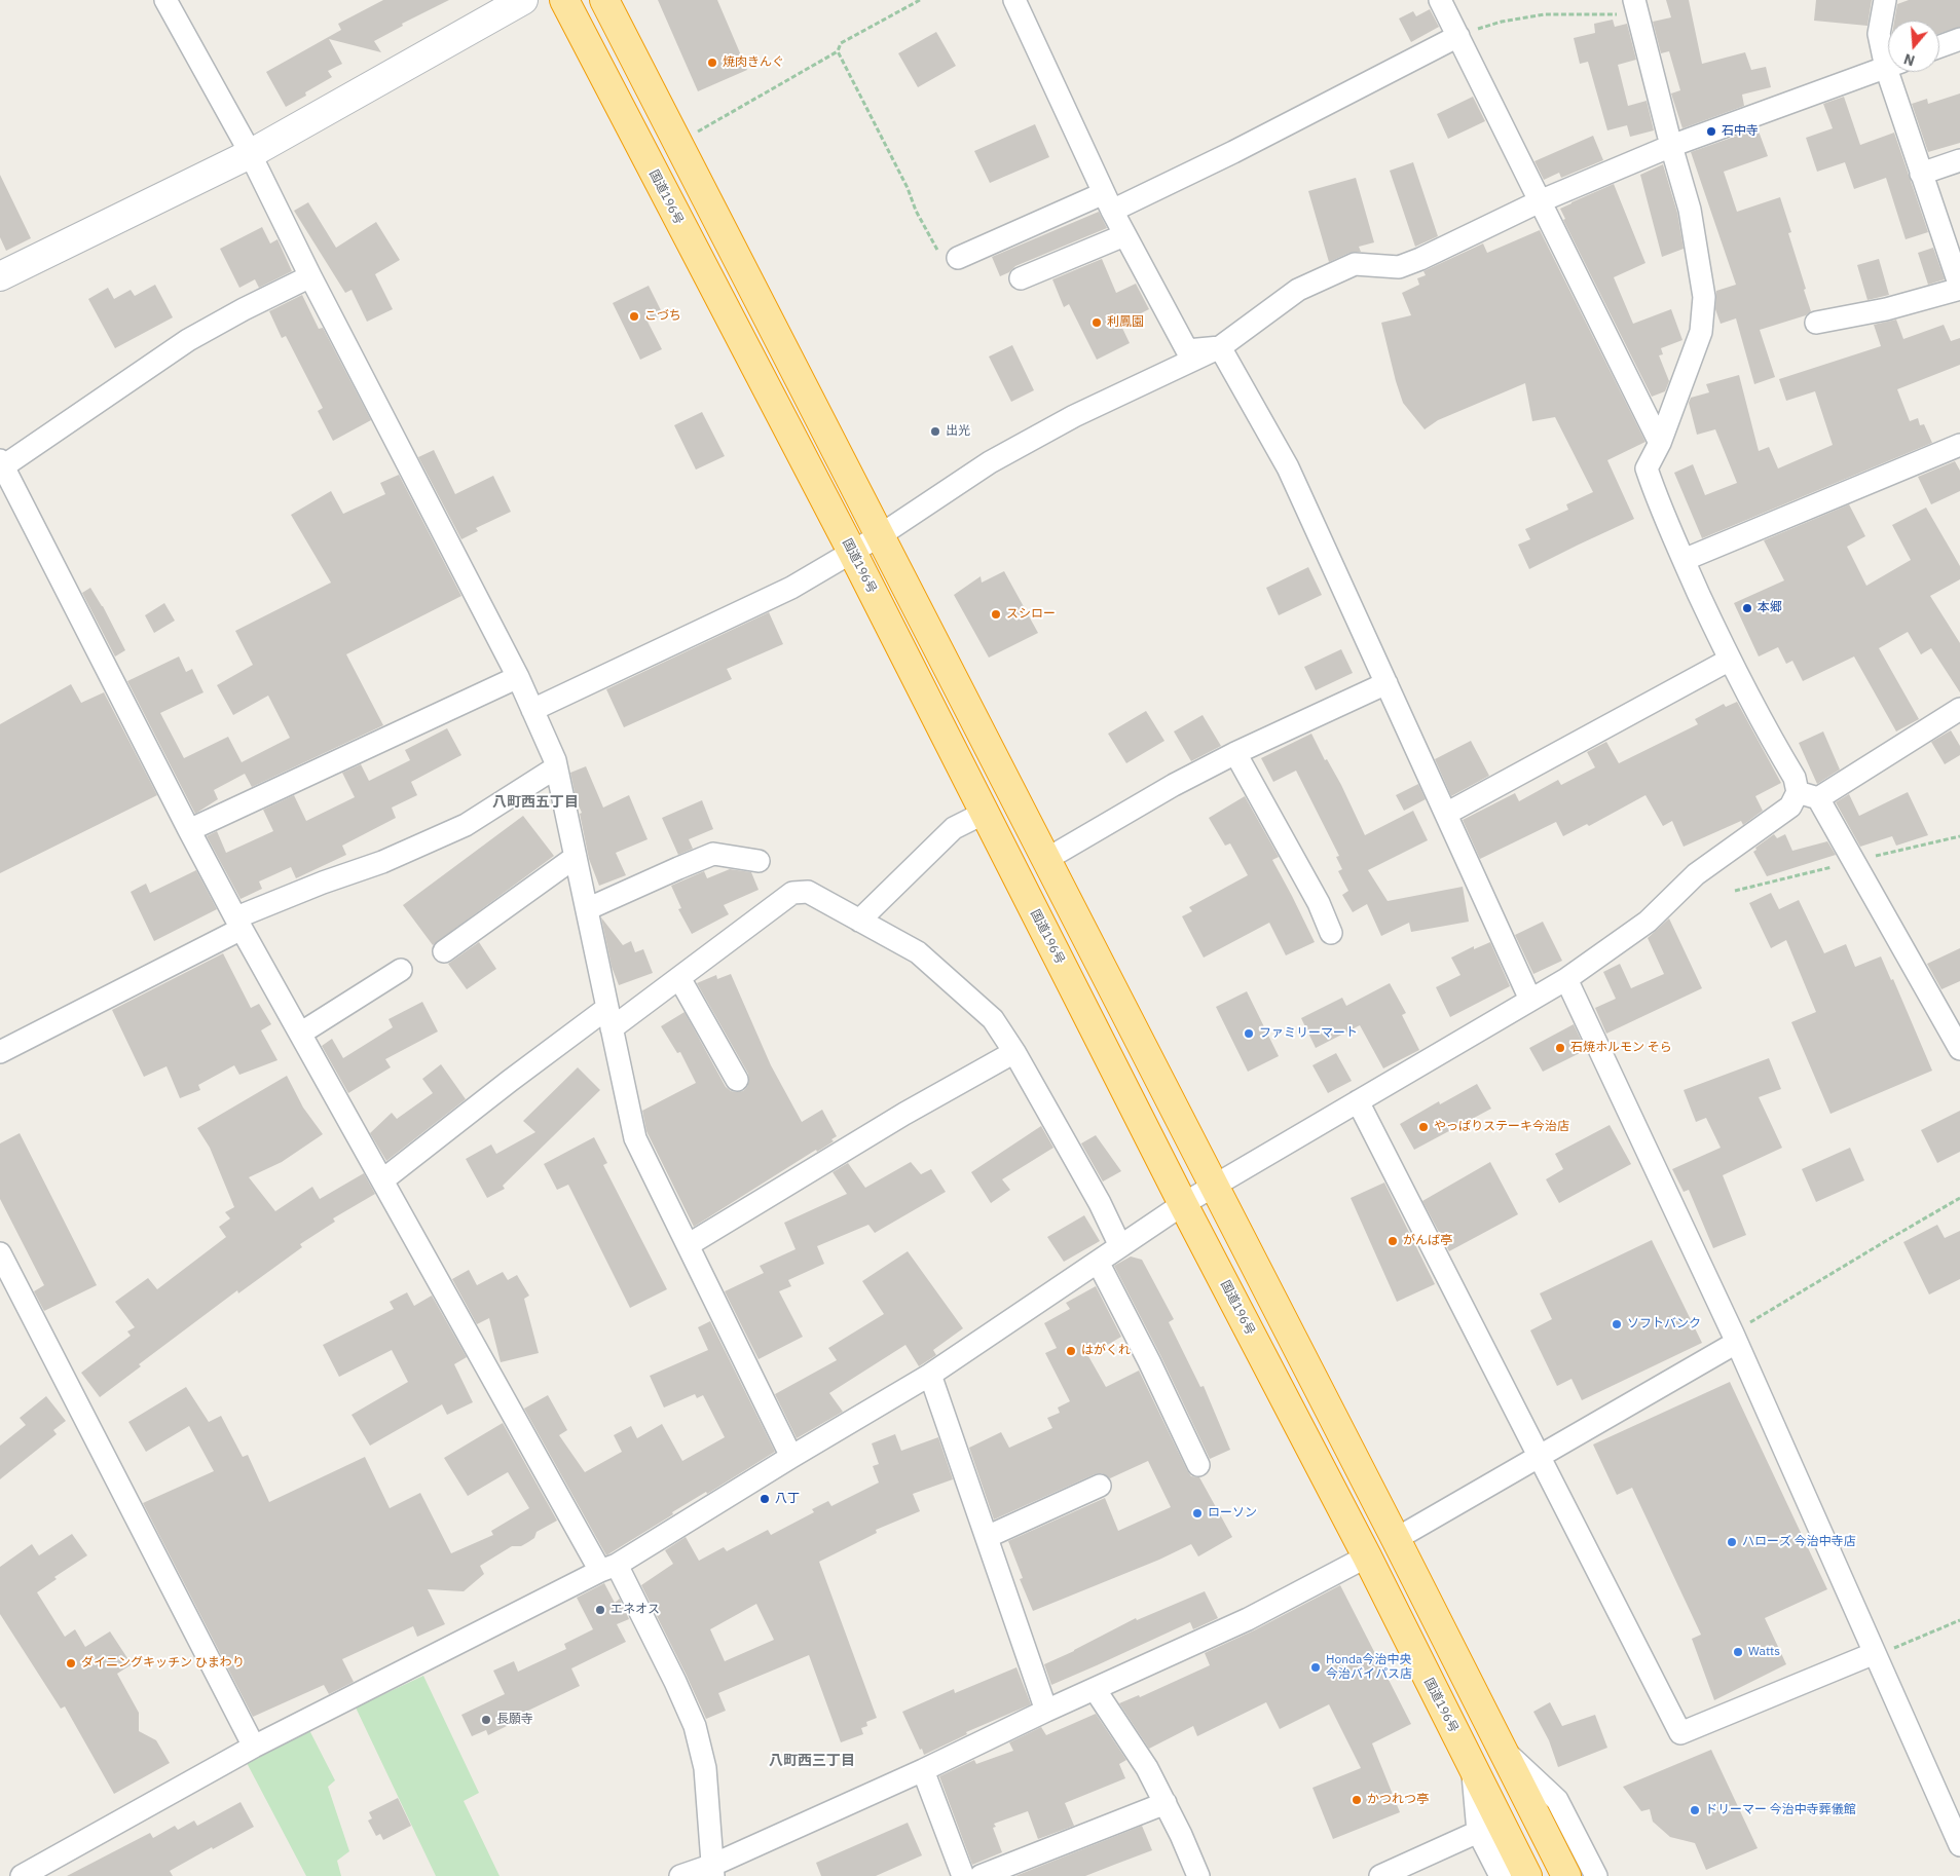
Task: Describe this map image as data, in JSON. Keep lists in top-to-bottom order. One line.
{"streets":{"highway":["国道196号"]},"districts":["八町西五丁目","八町西三丁目"],"places":["焼肉きんぐ","石中寺","こづち","利鳳園","出光","本郷","スシロー","ファミリーマート","石焼ホルモン そら","やっぱりステーキ今治店","がんば亭","ソフトバンク","はがくれ","八丁","ローソン","ハローズ 今治中寺店","エネオス","Watts","ダイニングキッチン ひまわり","Honda今治中央 今治バイパス店","長願寺","かつれつ亭","ドリーマー 今治中寺葬儀館"],"north":"bottom"}
